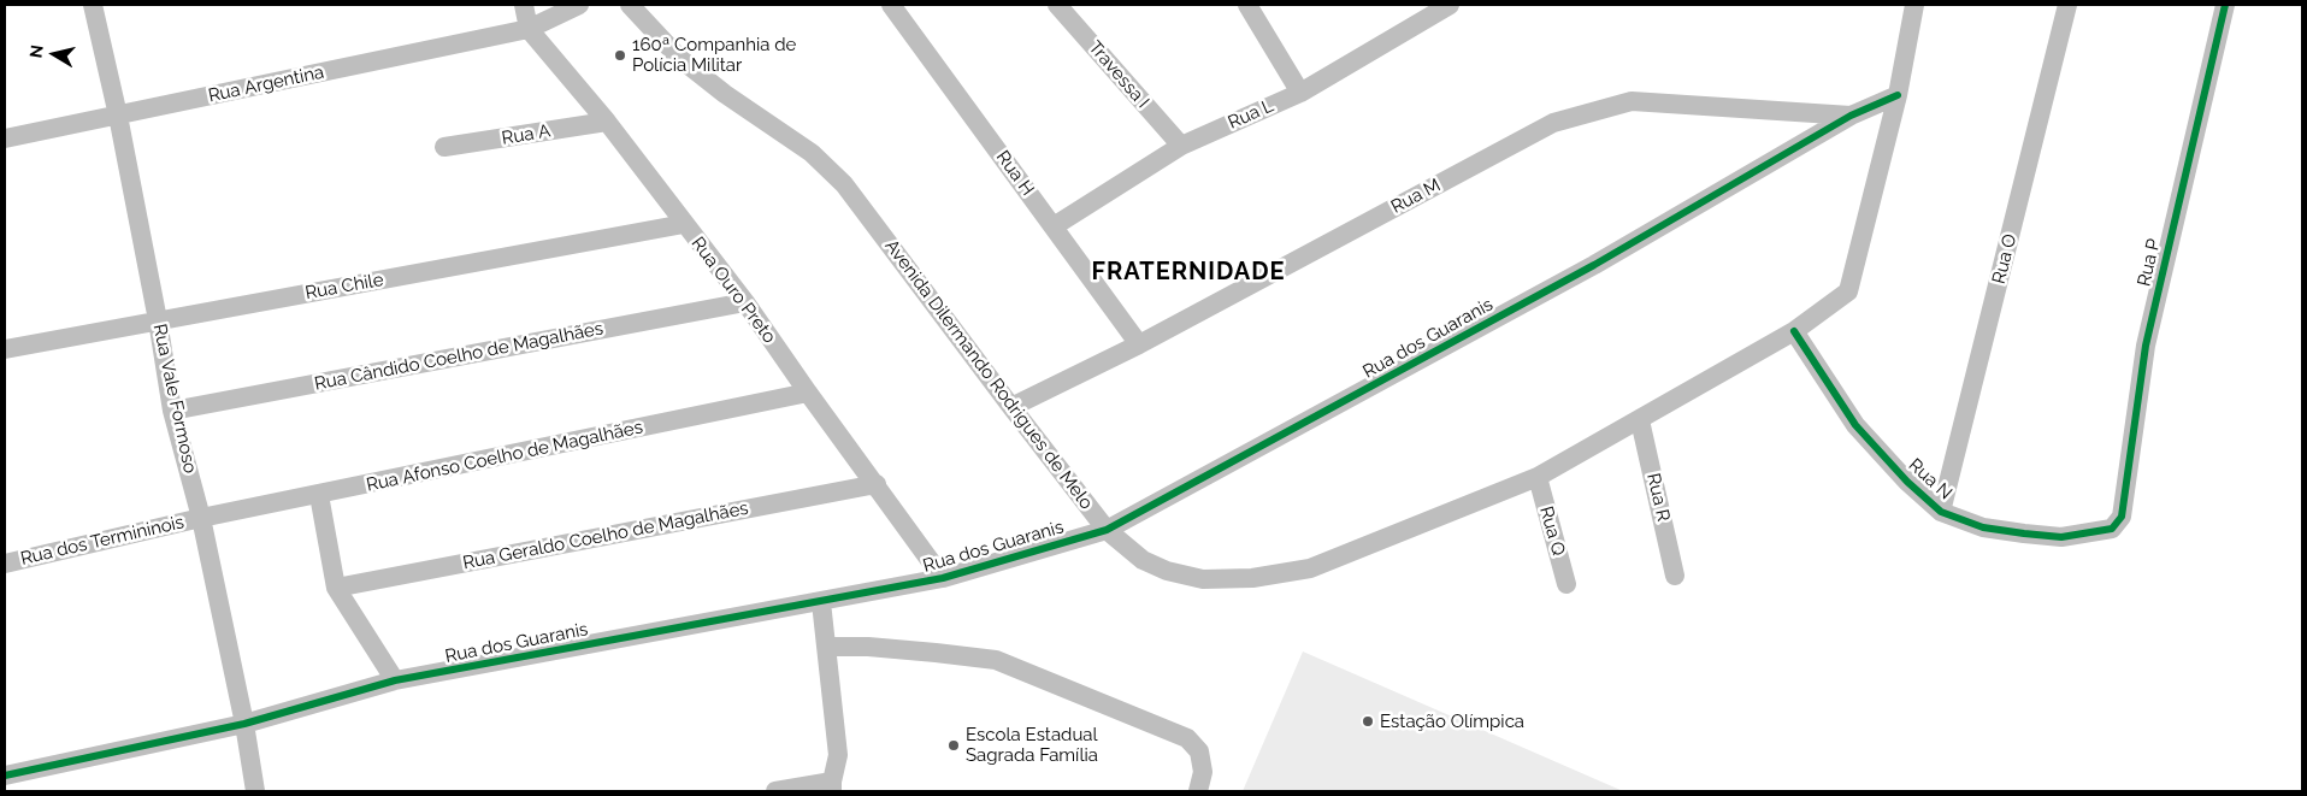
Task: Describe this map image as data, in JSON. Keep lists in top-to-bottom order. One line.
{"streets":{"street":["Travessa I","Rua Argentina","Rua L","Rua A","Rua H","Rua M","Rua O","Rua P","Rua Chile","Rua Ouro Preto","Rua dos Guaranis","Rua Cândido Coelho de Magalhães","Avenida Dilermando Rodrigues de Melo","Rua Vale Formoso","Rua Afonso Coelho de Magalhães","Rua N","Rua R","Rua Q","Rua Geraldo Coelho de Magalhães","Rua dos Termininois"]},"crossings":[["Travessa I","Rua L"],["Rua Argentina","Rua Ouro Preto"],["Rua Argentina","Rua Vale Formoso"],["Rua L","Rua H"],["Rua A","Rua Ouro Preto"],["Rua H","Rua M"],["Rua M","Rua dos Guaranis"],["Rua M","Avenida Dilermando Rodrigues de Melo"],["Rua O","Rua N"],["Rua P","Rua N"],["Rua Chile","Rua Ouro Preto"],["Rua Chile","Rua Vale Formoso"],["Rua Ouro Preto","Rua dos Guaranis"],["Rua Ouro Preto","Rua Cândido Coelho de Magalhães"],["Rua Ouro Preto","Rua Afonso Coelho de Magalhães"],["Rua Ouro Preto","Rua Geraldo Coelho de Magalhães"],["Rua dos Guaranis","Avenida Dilermando Rodrigues de Melo"],["Rua dos Guaranis","Rua Vale Formoso"],["Rua Cândido Coelho de Magalhães","Rua Vale Formoso"],["Avenida Dilermando Rodrigues de Melo","Rua N"],["Avenida Dilermando Rodrigues de Melo","Rua R"],["Avenida Dilermando Rodrigues de Melo","Rua Q"],["Rua Vale Formoso","Rua Afonso Coelho de Magalhães"],["Rua Vale Formoso","Rua dos Termininois"],["Rua Afonso Coelho de Magalhães","Rua dos Termininois"]],"districts":["FRATERNIDADE"],"places":["160ª Companhia de Polícia Militar","Estação Olímpica","Escola Estadual Sagrada Família"],"north":"left"}
